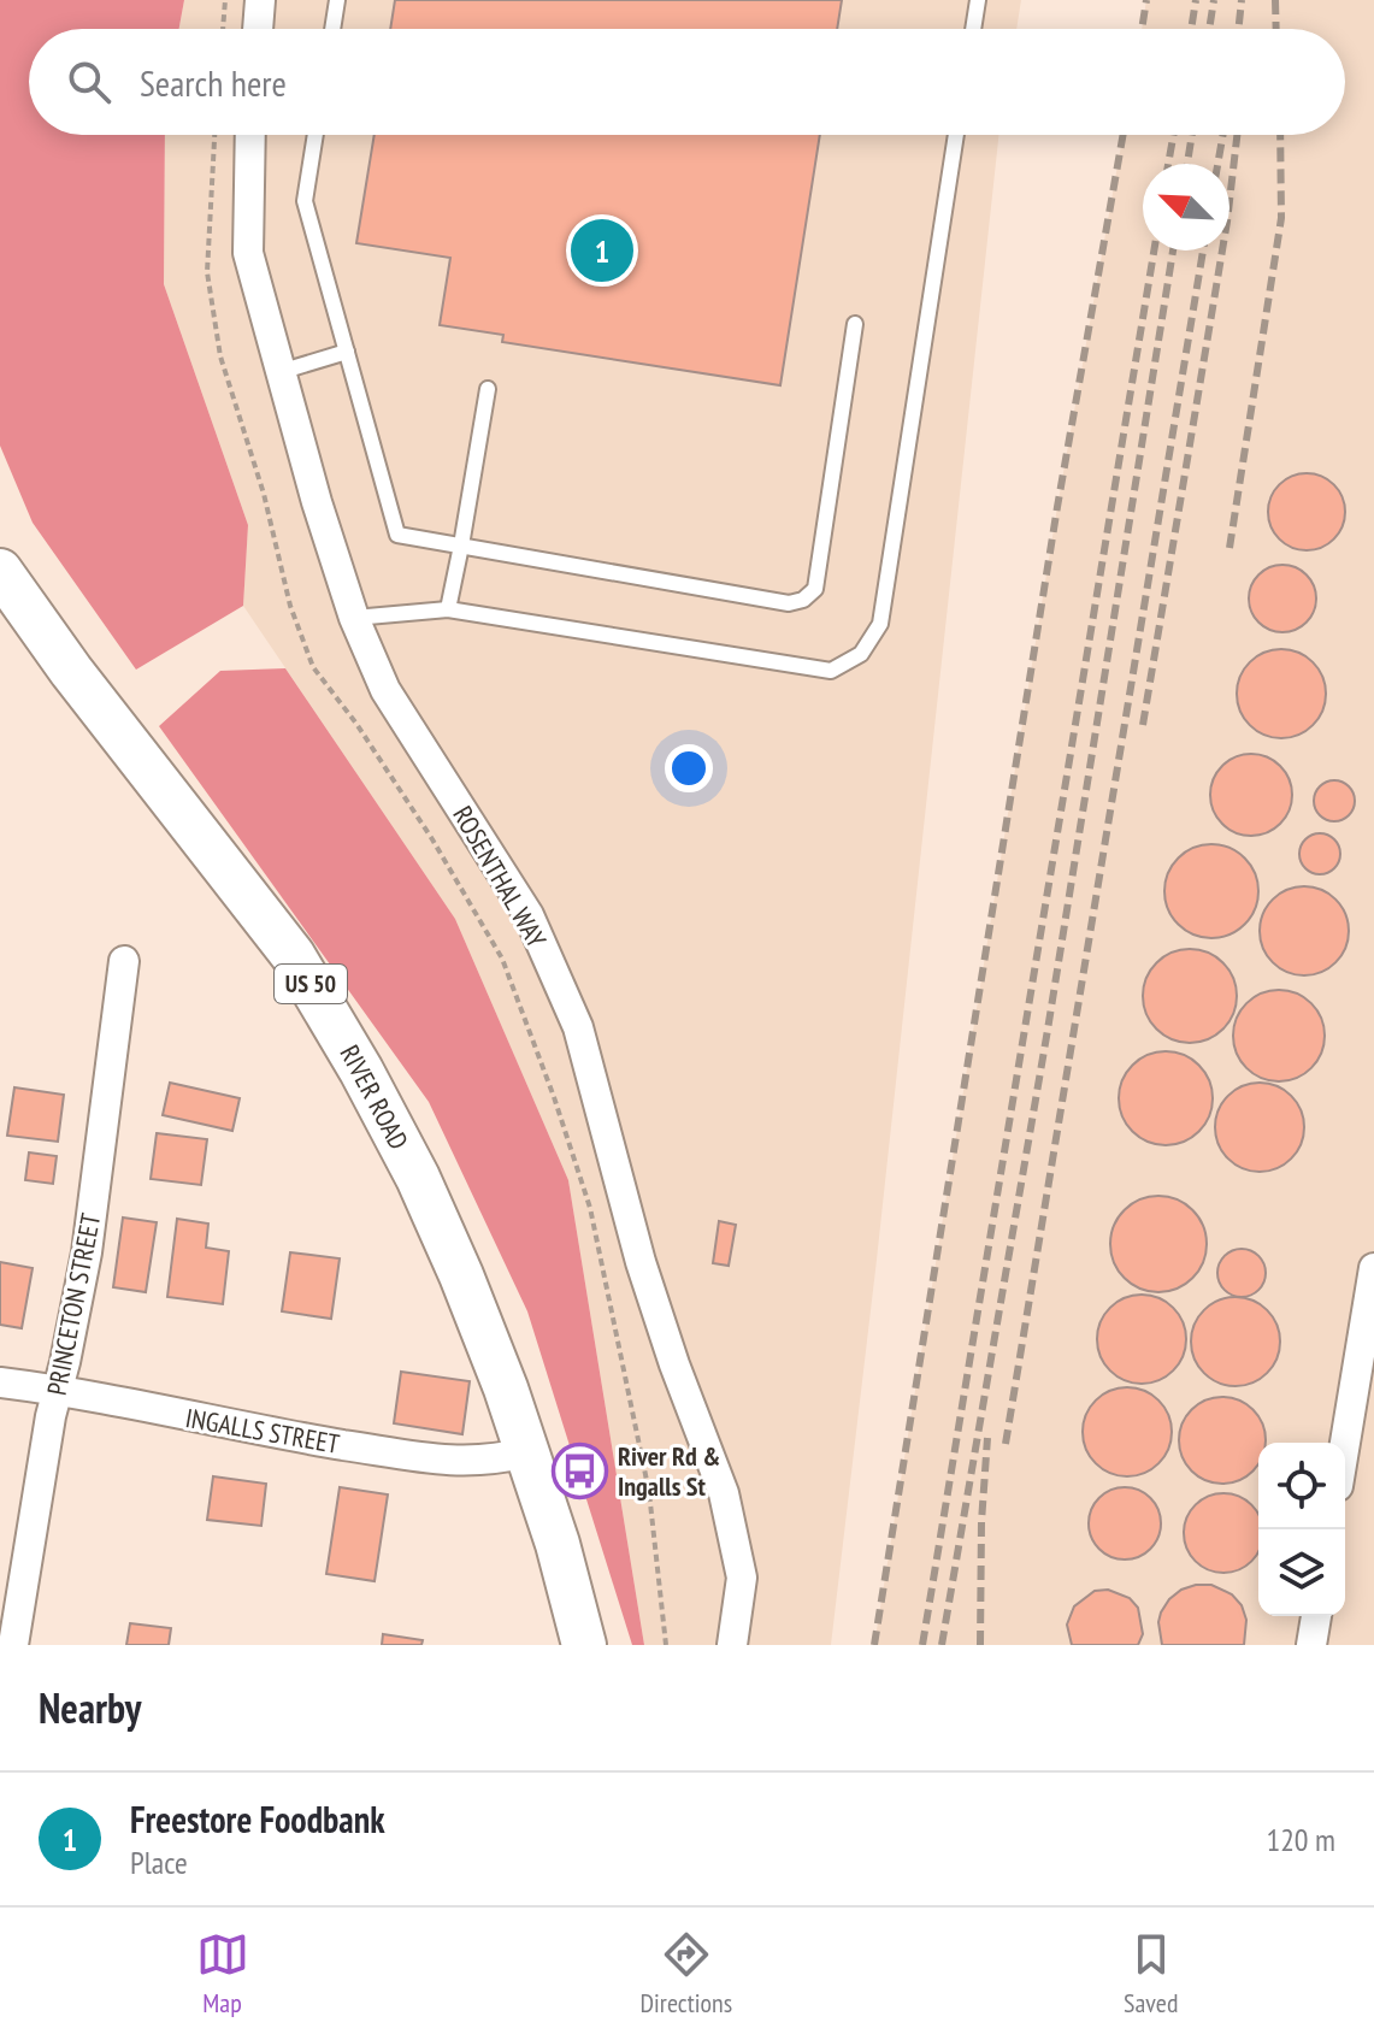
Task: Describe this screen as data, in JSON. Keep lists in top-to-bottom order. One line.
{"streets":{"main road":["US 50","RIVER ROAD"],"street":["ROSENTHAL WAY","PRINCETON STREET","INGALLS STREET"]},"crossings":[["RIVER ROAD","INGALLS STREET"],["PRINCETON STREET","INGALLS STREET"]],"places":{"bus stop":["River Rd & Ingalls St"]},"north":"top left","page":{"search":"Search here","pins":"1","heading":"Nearby","list":[{"mark":"1","name":"Freestore Foodbank","note":"Place","value":"120 m"}],"nav":["Map","Directions","Saved"]}}
